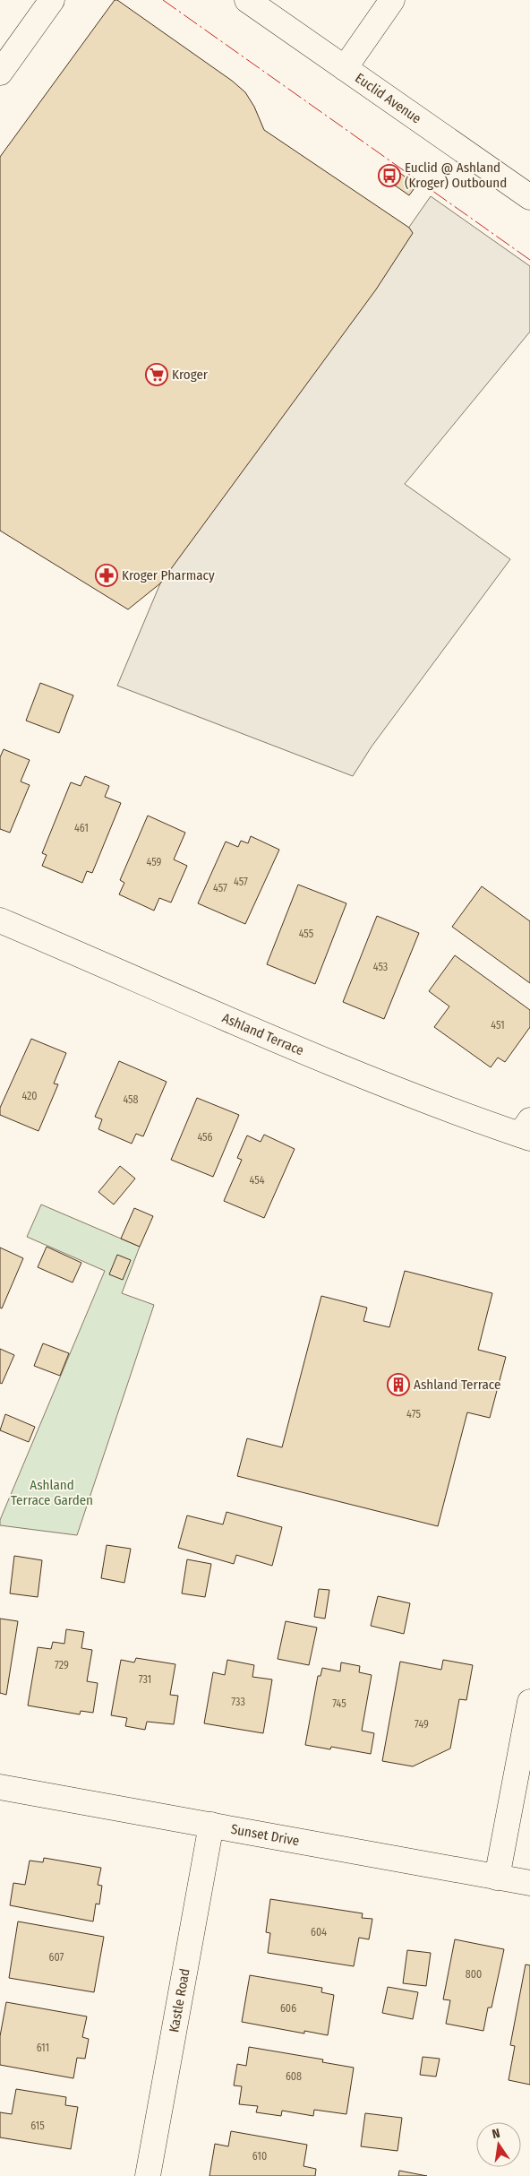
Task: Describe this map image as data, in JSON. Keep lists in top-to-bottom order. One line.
{"streets":{"street":["Euclid Avenue","Ashland Terrace","Sunset Drive","Kastle Road"]},"crossings":[["Sunset Drive","Kastle Road"]],"parks":["Ashland Terrace Garden"],"places":{"bus stop":["Euclid @ Ashland (Kroger) Outbound"],"supermarket":["Kroger"],"pharmacy":["Kroger Pharmacy"],"building":["Ashland Terrace"]},"house_numbers":["461","459","457","457","455","453","451","420","458","456","454","475","729","731","733","745","749","604","607","800","606","611","608","615","610"],"north":"top"}
